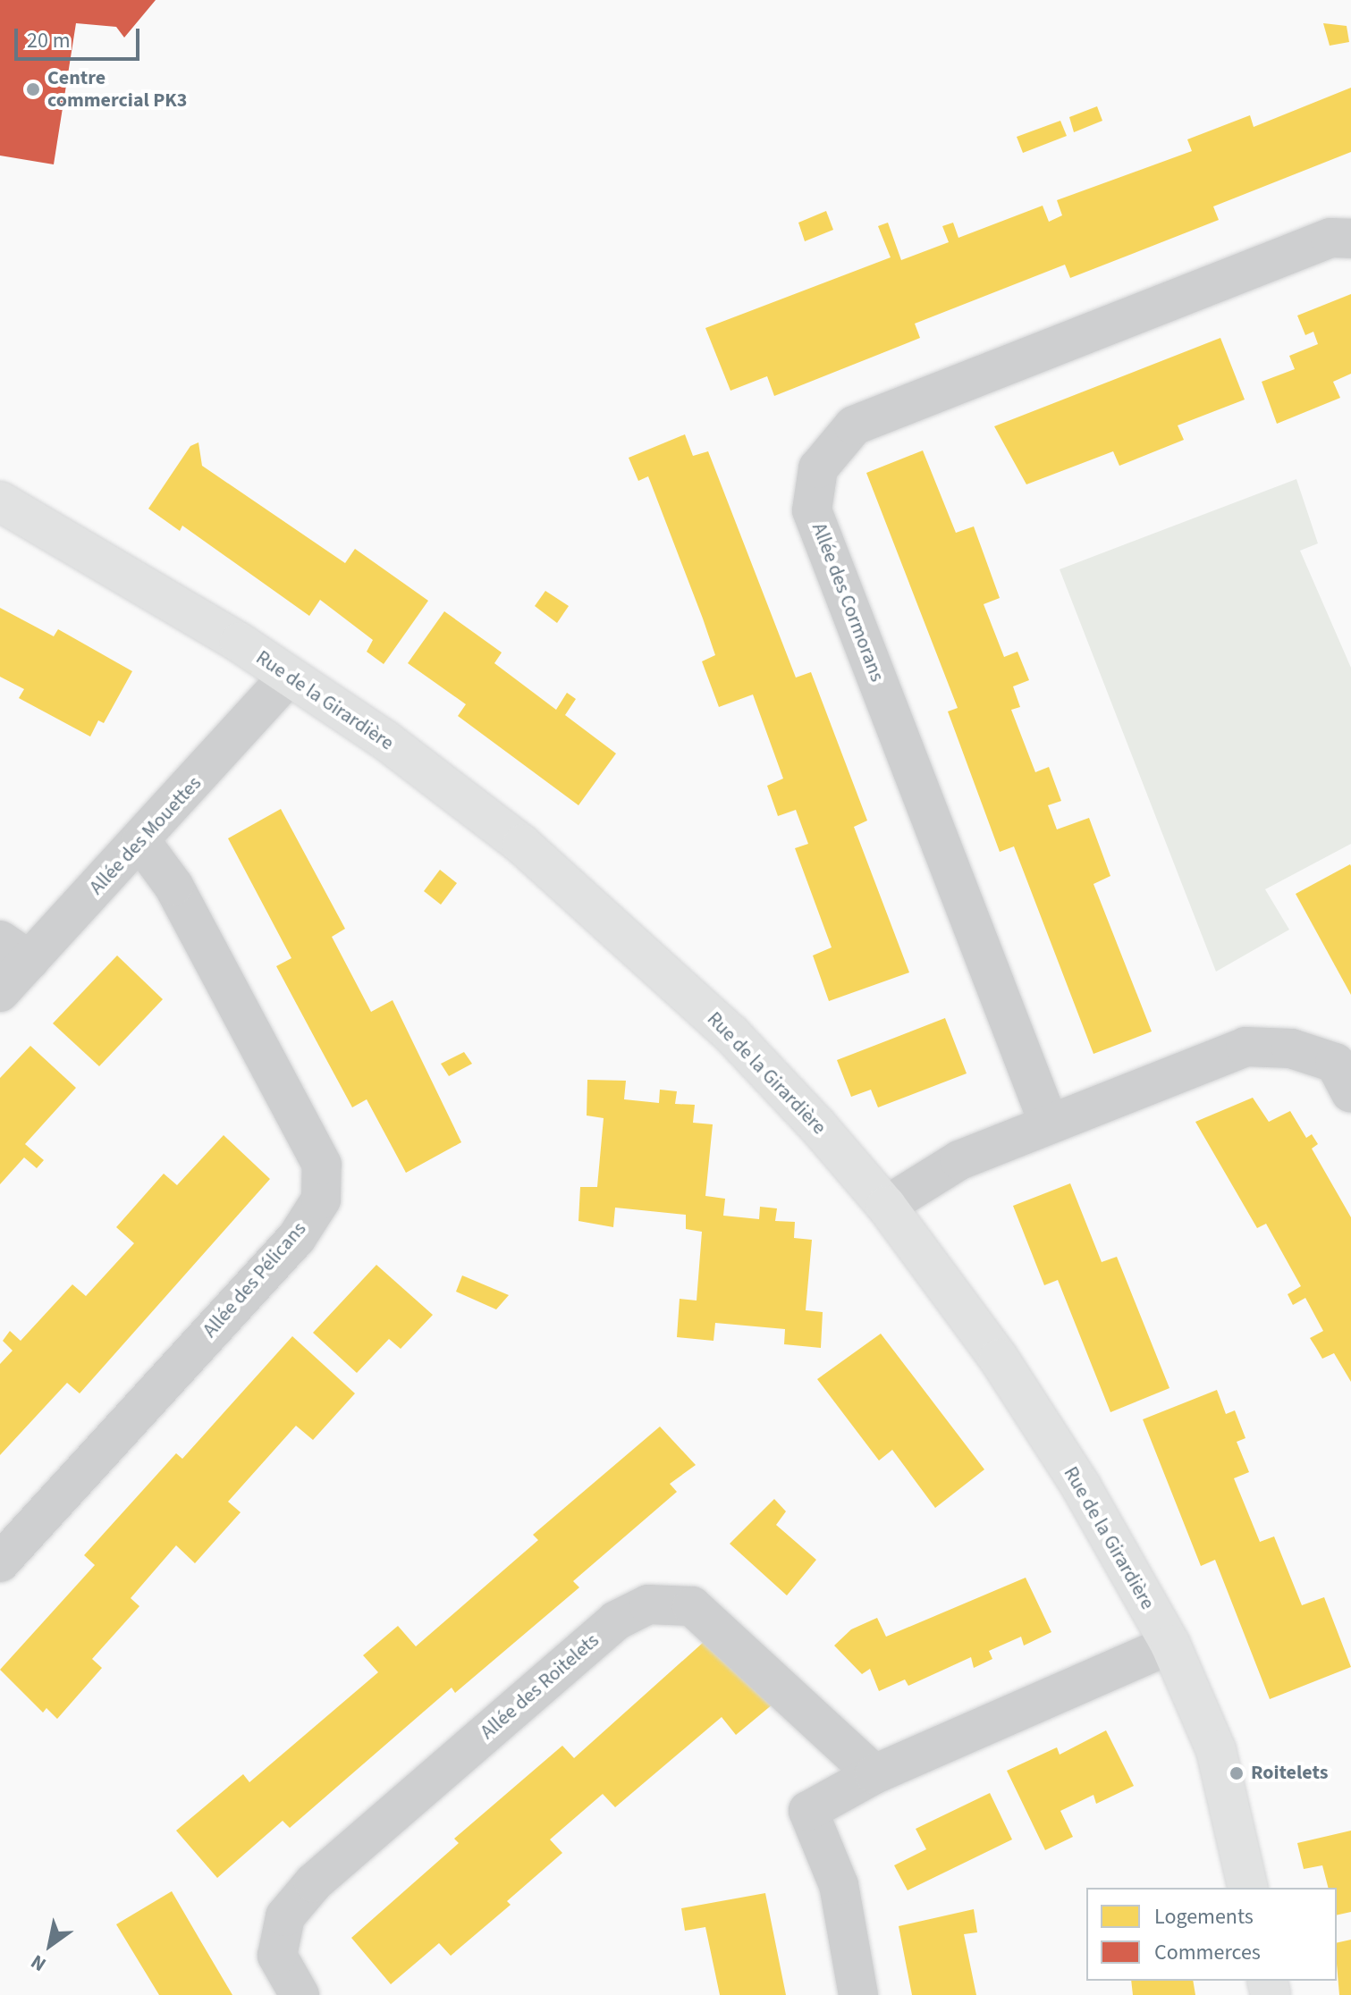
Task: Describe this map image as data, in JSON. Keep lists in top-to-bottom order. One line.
{"streets":{"street":["Allée des Cormorans","Rue de la Girardière","Allée des Mouettes","Allée des Pélicans","Allée des Roitelets"]},"crossings":[["Rue de la Girardière","Allée des Mouettes"],["Allée des Mouettes","Allée des Pélicans"]],"places":["Centre commercial PK3","Roitelets"],"legend":["Logements","Commerces"],"scale_bar":"20 m","north":"bottom left"}
